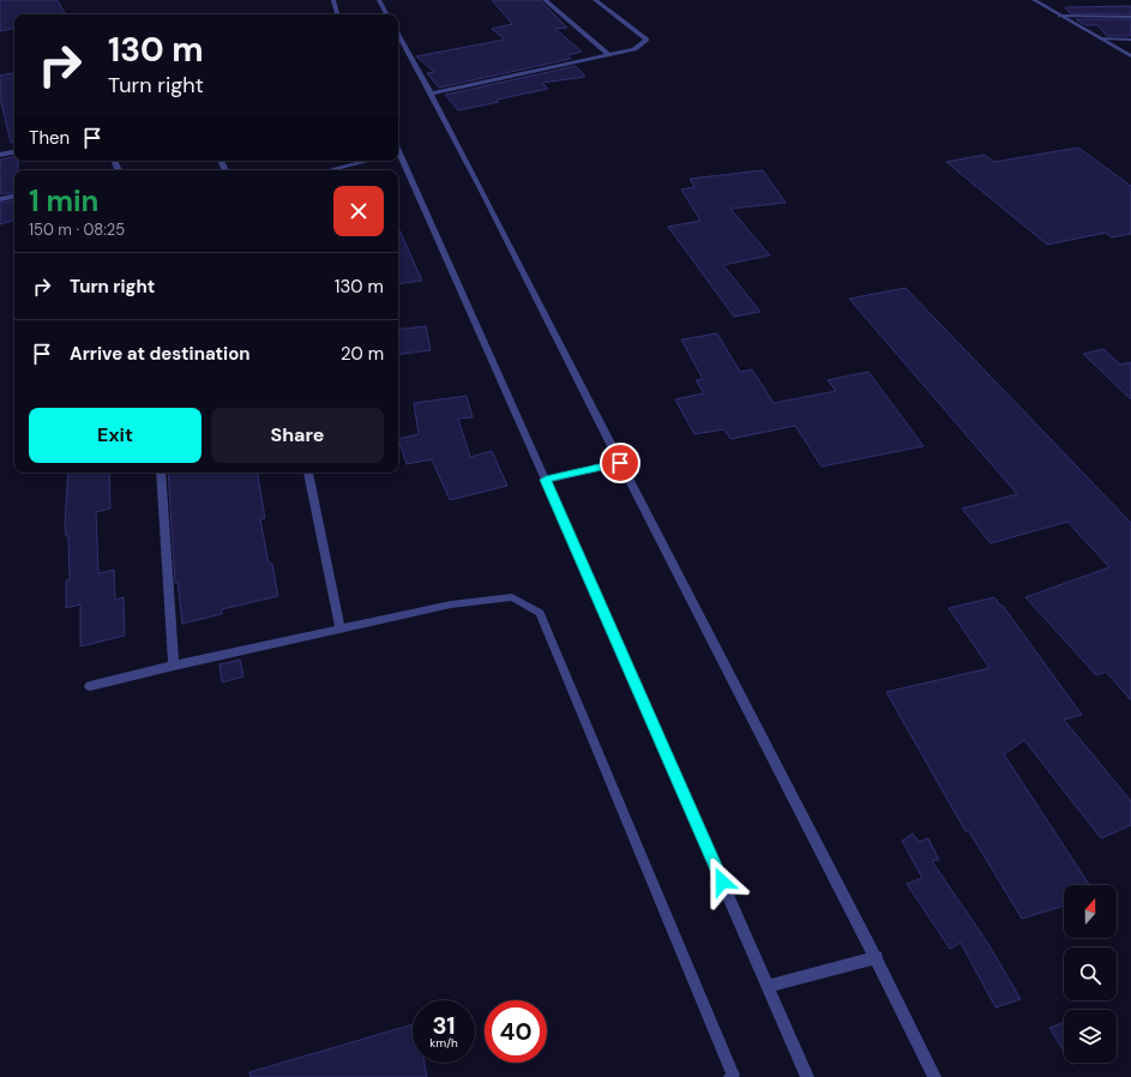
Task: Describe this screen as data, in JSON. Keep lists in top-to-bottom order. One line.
{"north":"top","page":{"turn":["130 m","Turn right"],"then":"Then","heading":["1 min","150 m · 08:25"],"list":[{"name":"Turn right","value":"130 m"},{"name":"Arrive at destination","value":"20 m"}],"buttons":["Exit","Share"],"speed":"31 km/h","limit":"40"}}
